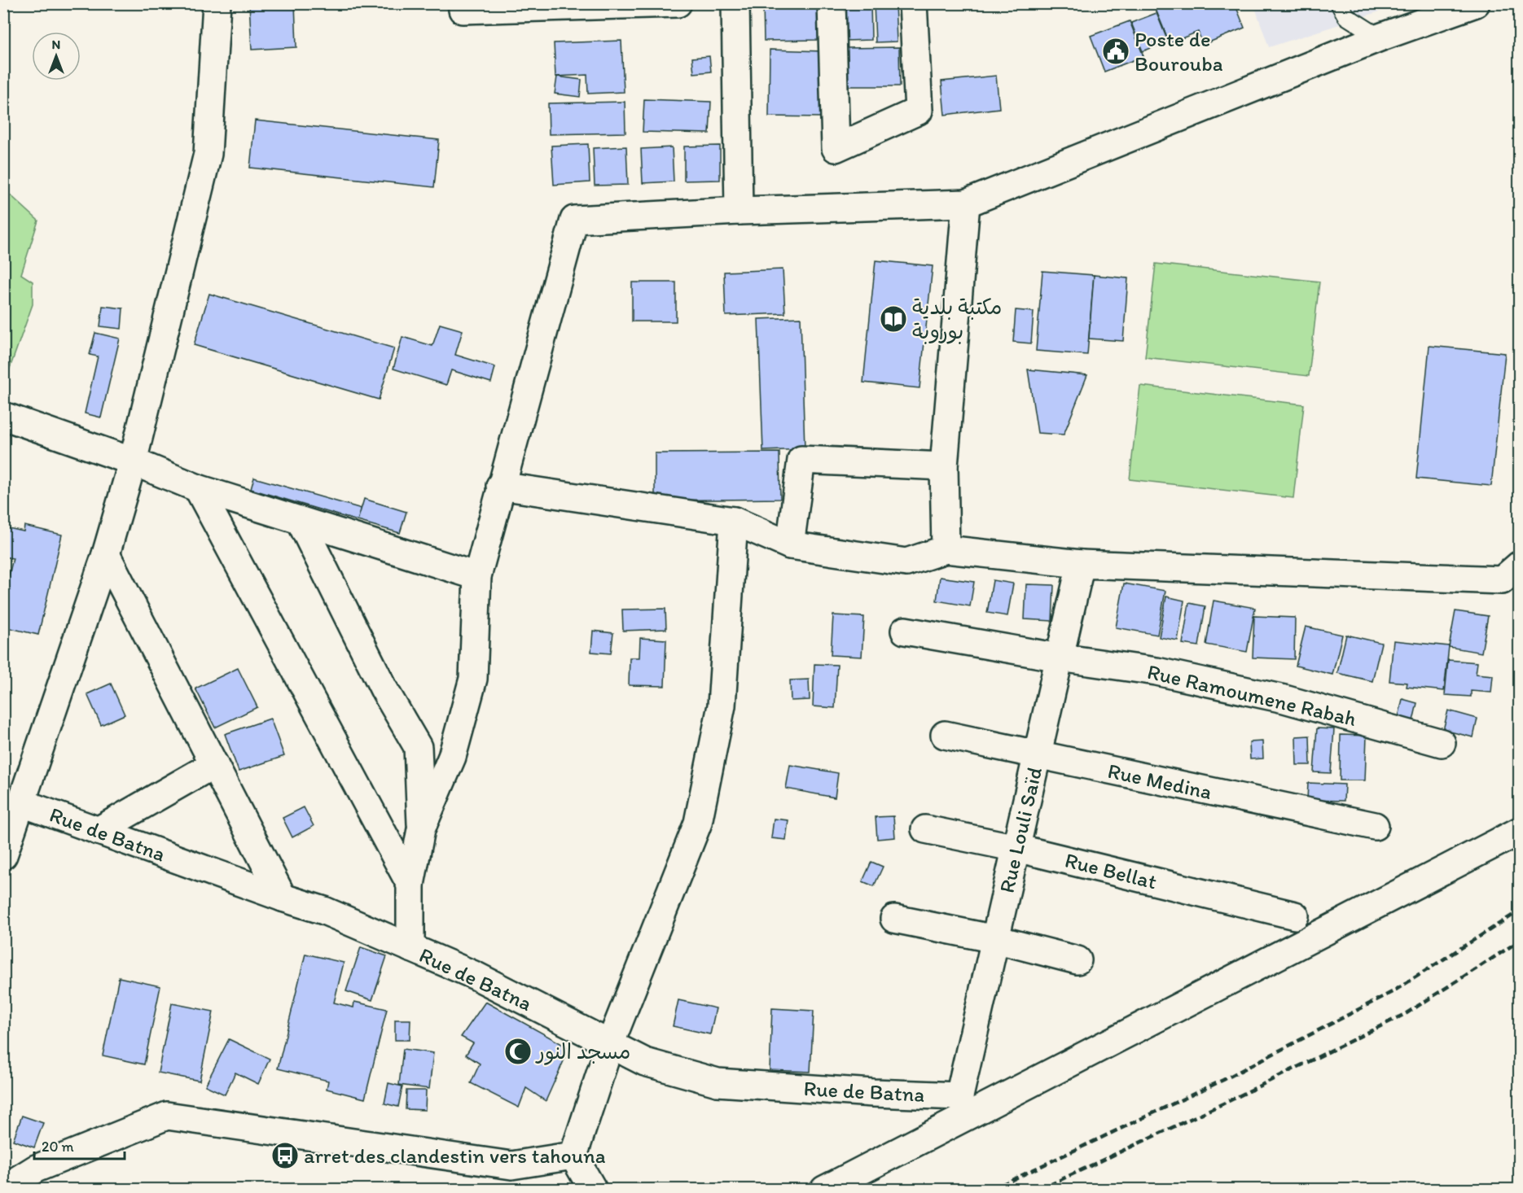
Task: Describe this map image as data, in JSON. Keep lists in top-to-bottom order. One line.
{"streets":{"street":["Rue Ramoumene Rabah","Rue Medina","Rue Louli Saïd","Rue de Batna","Rue Bellat"]},"crossings":[["Rue Ramoumene Rabah","Rue Louli Saïd"],["Rue Medina","Rue Louli Saïd"],["Rue Louli Saïd","Rue de Batna"],["Rue Louli Saïd","Rue Bellat"]],"places":{"public building":["Poste de Bourouba"],"library":["مكتبة بلدية بوروبة"],"mosque":["مسجد النور"],"bus stop":["arret des clandestin vers tahouna"]},"scale_bar":"20 m","north":"top"}
